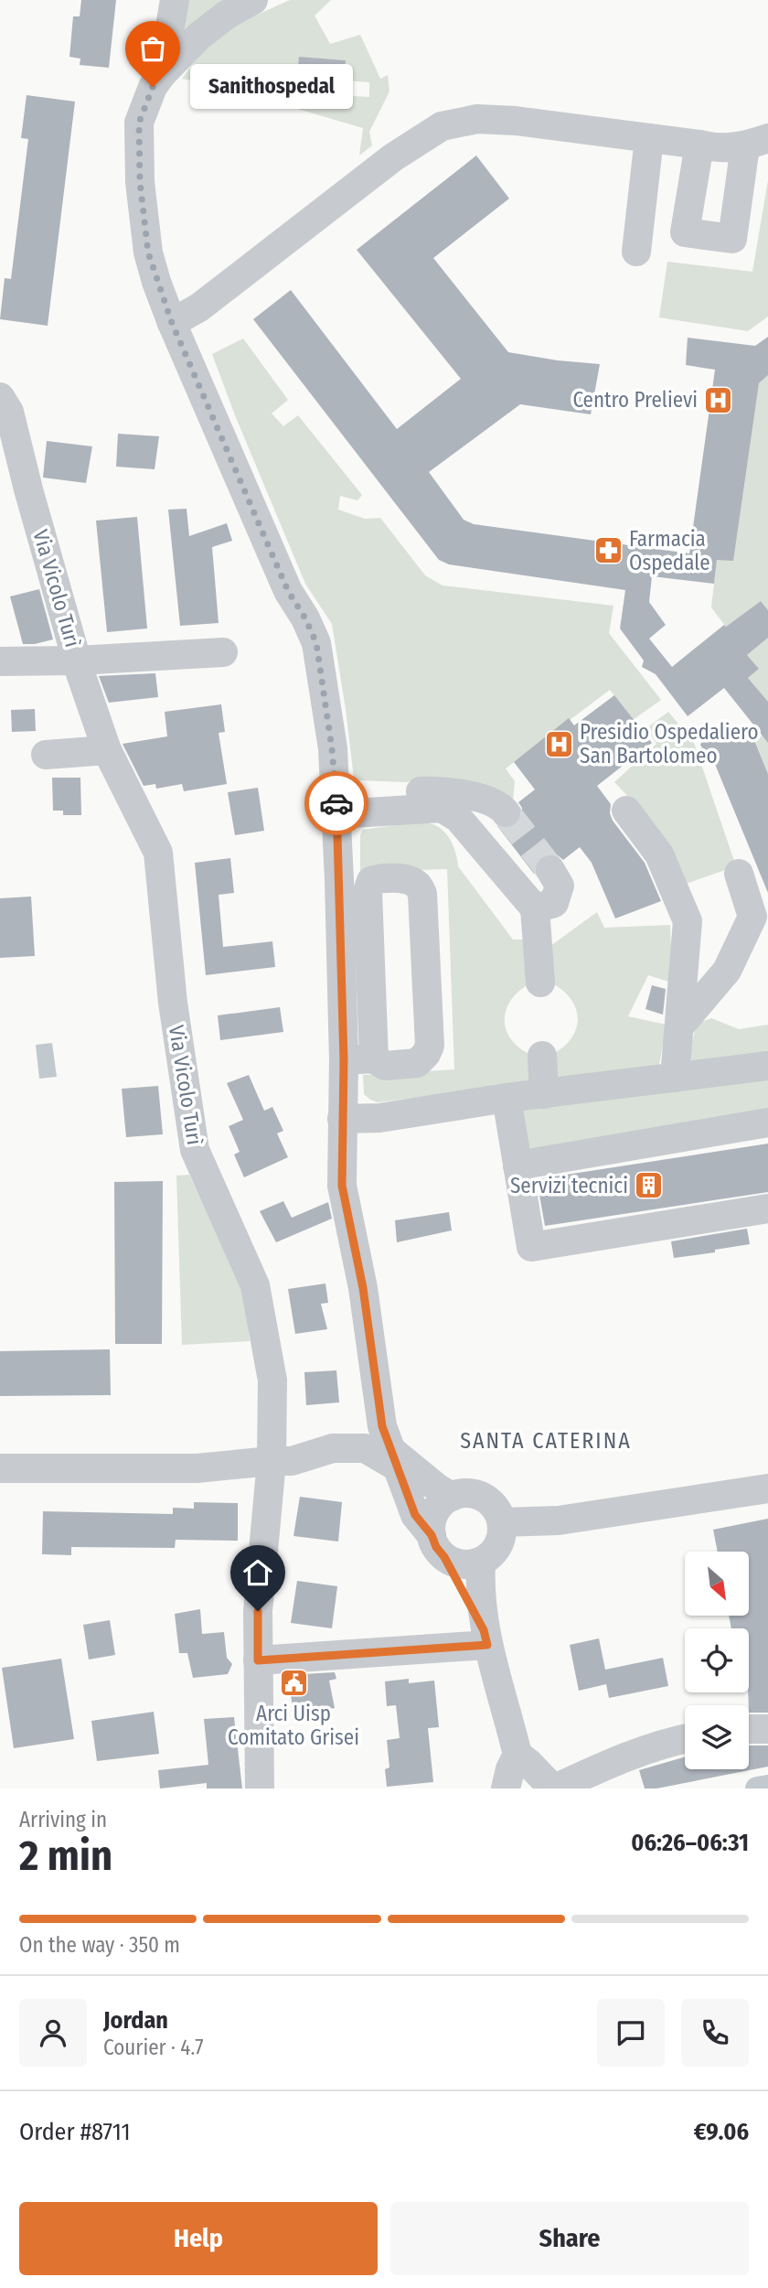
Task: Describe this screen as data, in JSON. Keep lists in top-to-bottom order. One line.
{"streets":{"street":["Via Vicolo Turì"]},"districts":["SANTA CATERINA"],"places":{"other":["Sanithospedal"],"hospital":["Centro Prelievi","Presidio Ospedaliero San Bartolomeo"],"pharmacy":["Farmacia Ospedale"],"building":["Servizi tecnici"],"public building":["Arci Uisp Comitato Grisei"]},"north":"bottom right","page":{"bubble":"Sanithospedal","heading":["2 min","Arriving in","06:26–06:31"],"panel":["Jordan","Courier · 4.7","Order #8711","€9.06"],"bar":"On the way · 350 m","buttons":["Help","Share"]}}
